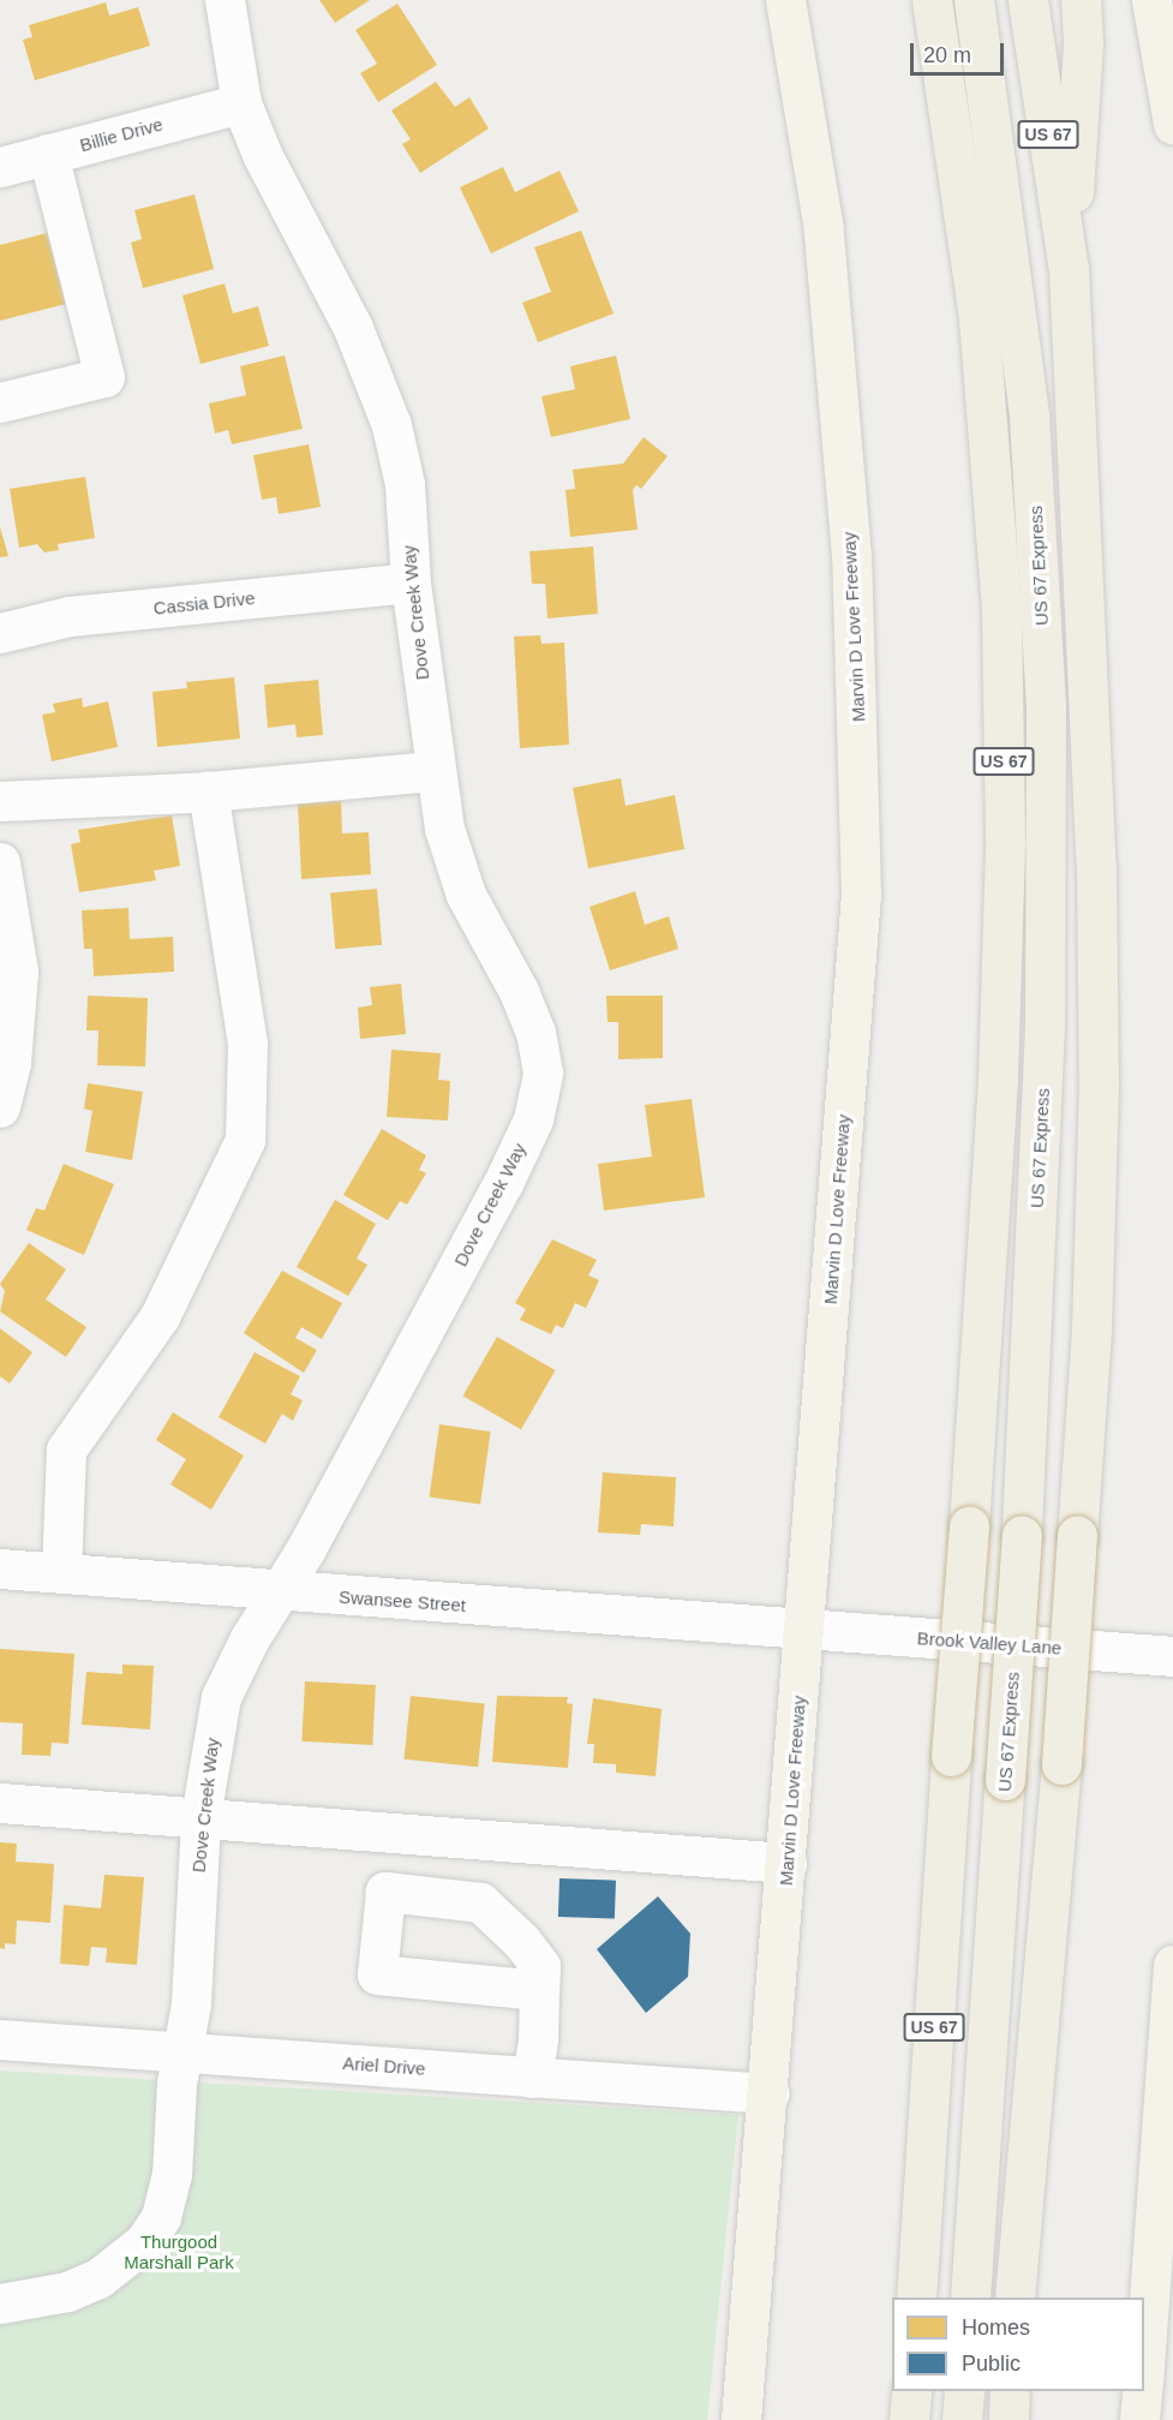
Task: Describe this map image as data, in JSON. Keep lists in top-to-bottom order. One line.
{"streets":{"highway":["US 67","US 67 Express"],"main road":["Marvin D Love Freeway"],"street":["Billie Drive","Cassia Drive","Dove Creek Way","Swansee Street","Brook Valley Lane","Ariel Drive"]},"crossings":[["Billie Drive","Dove Creek Way"],["Cassia Drive","Dove Creek Way"],["Dove Creek Way","Swansee Street"],["Dove Creek Way","Ariel Drive"],["Marvin D Love Freeway","Swansee Street"],["Marvin D Love Freeway","Brook Valley Lane"],["Marvin D Love Freeway","Ariel Drive"],["Swansee Street","Brook Valley Lane"]],"parks":["Thurgood Marshall Park"],"legend":["Homes","Public"],"scale_bar":"20 m"}
